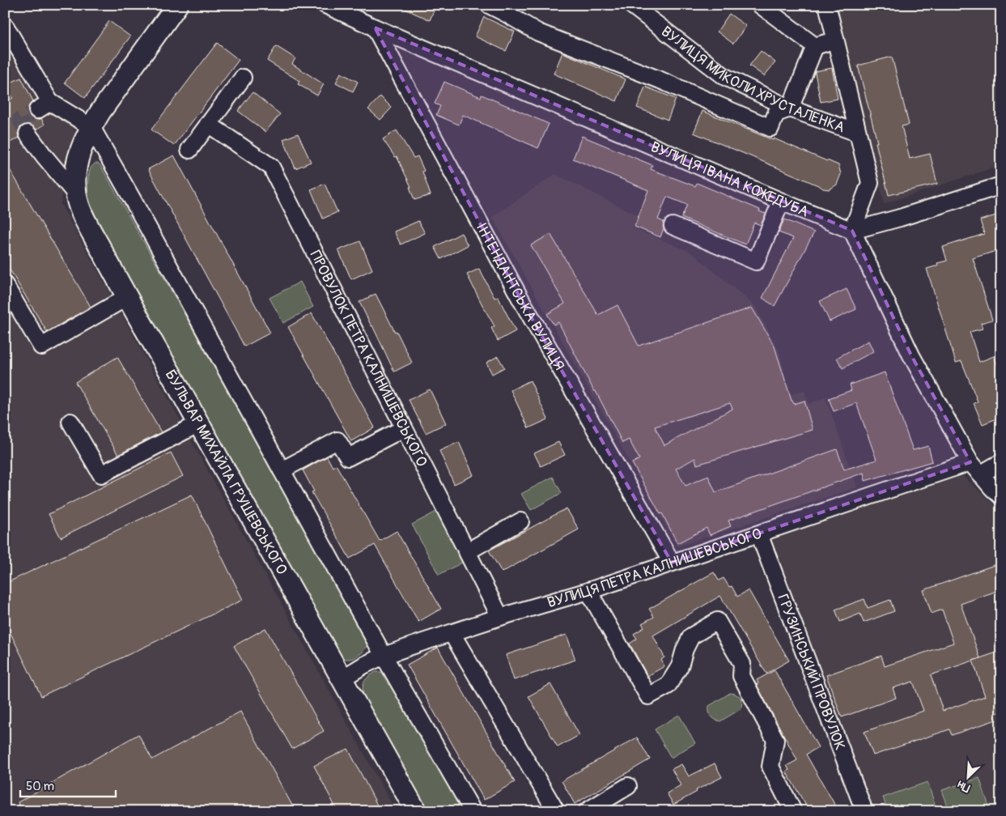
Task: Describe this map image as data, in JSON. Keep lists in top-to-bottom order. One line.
{"streets":{"main road":["БУЛЬВАР МИХАЙЛА ГРУШЕВСЬКОГО"],"street":["ВУЛИЦЯ МИКОЛИ ХРУСТАЛЕНКА","ВУЛИЦЯ ІВАНА КОЖЕДУБА","ІНТЕНДАНТСЬКА ВУЛИЦЯ","ПРОВУЛОК ПЕТРА КАЛНИШЕВСЬКОГО","ВУЛИЦЯ ПЕТРА КАЛНИШЕВСЬКОГО","ГРУЗИНСЬКИЙ ПРОВУЛОК"]},"crossings":[["ВУЛИЦЯ МИКОЛИ ХРУСТАЛЕНКА","ВУЛИЦЯ ІВАНА КОЖЕДУБА"],["ВУЛИЦЯ ІВАНА КОЖЕДУБА","ІНТЕНДАНТСЬКА ВУЛИЦЯ"],["ІНТЕНДАНТСЬКА ВУЛИЦЯ","ВУЛИЦЯ ПЕТРА КАЛНИШЕВСЬКОГО"],["ПРОВУЛОК ПЕТРА КАЛНИШЕВСЬКОГО","ВУЛИЦЯ ПЕТРА КАЛНИШЕВСЬКОГО"],["БУЛЬВАР МИХАЙЛА ГРУШЕВСЬКОГО","ВУЛИЦЯ ПЕТРА КАЛНИШЕВСЬКОГО"],["ВУЛИЦЯ ПЕТРА КАЛНИШЕВСЬКОГО","ГРУЗИНСЬКИЙ ПРОВУЛОК"]],"scale_bar":"50 m","north":"bottom left"}
